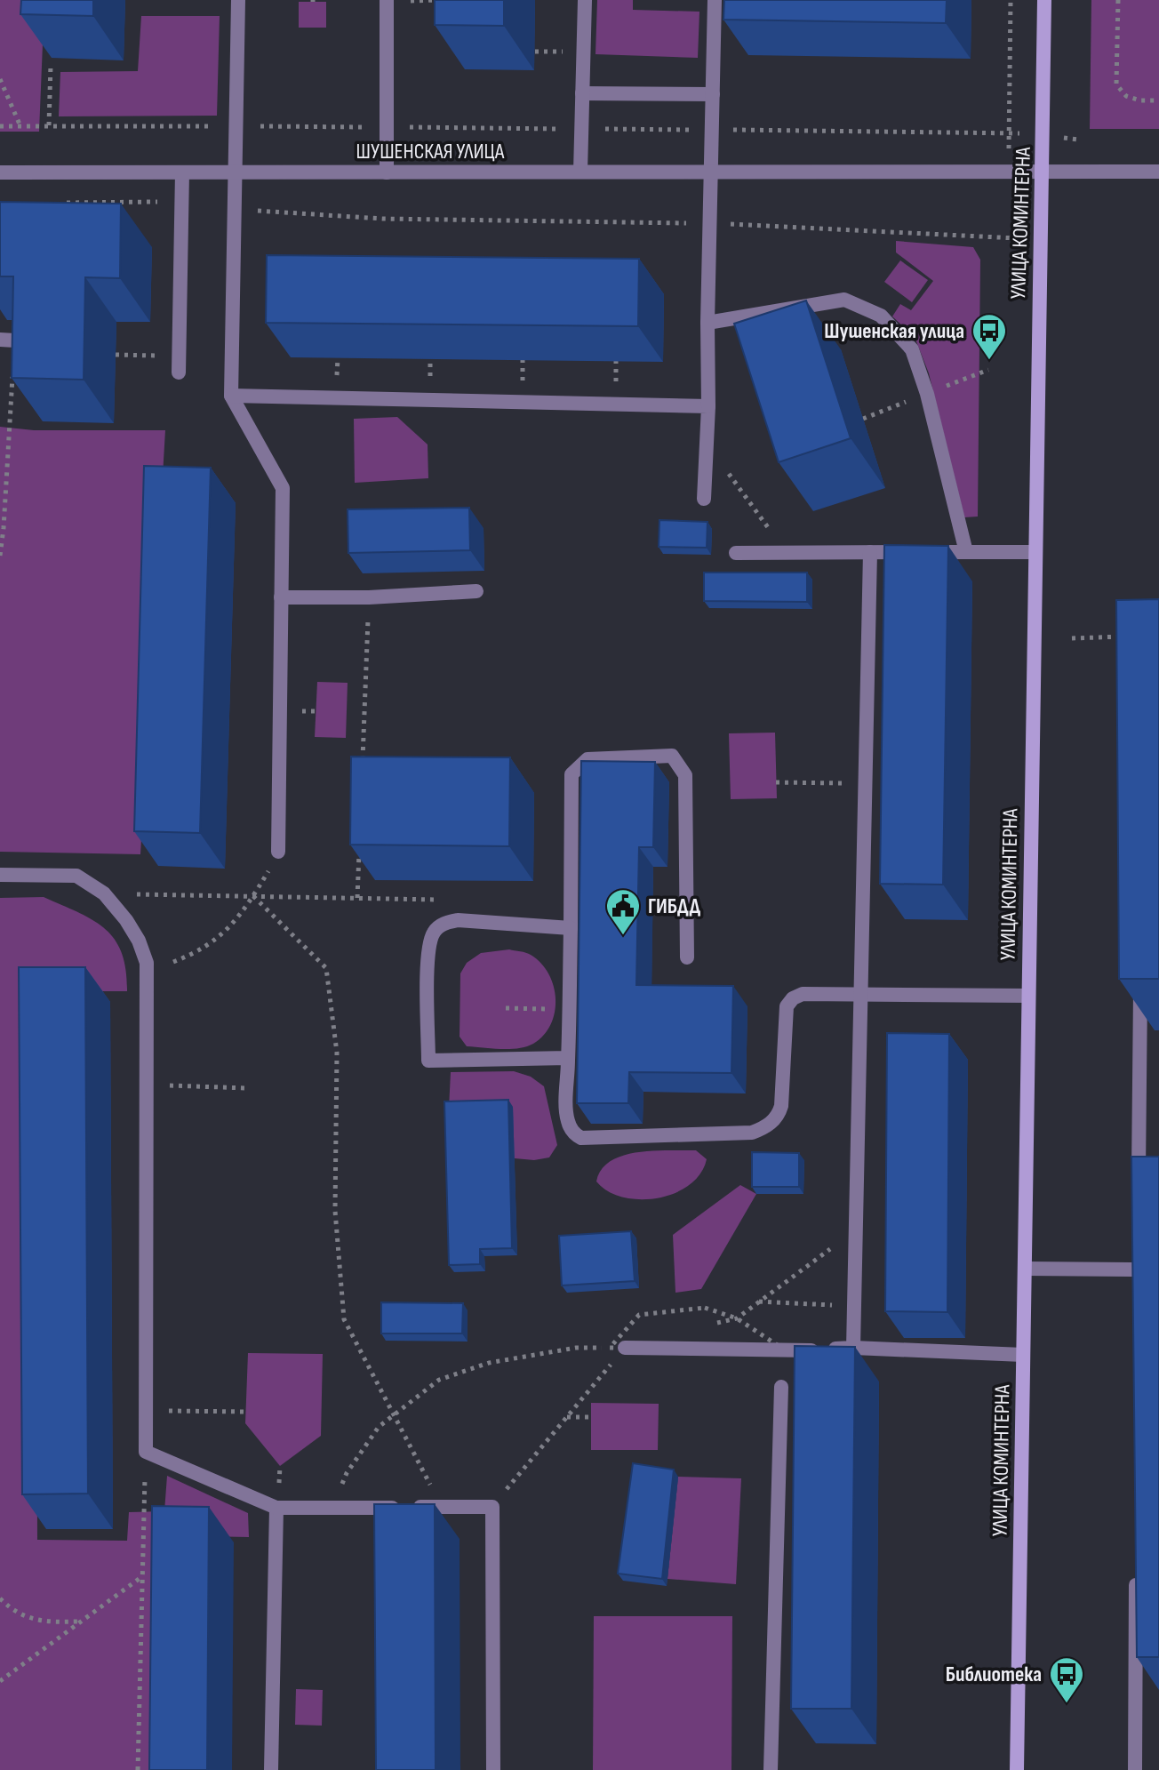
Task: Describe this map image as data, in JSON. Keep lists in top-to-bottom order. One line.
{"streets":{"street":["ШУШЕНСКАЯ УЛИЦА","УЛИЦА КОМИНТЕРНА"]},"crossings":[["ШУШЕНСКАЯ УЛИЦА","УЛИЦА КОМИНТЕРНА"]],"places":{"bus stop":["Шушенская улица","Библиотека"],"public building":["ГИБДД"]}}
